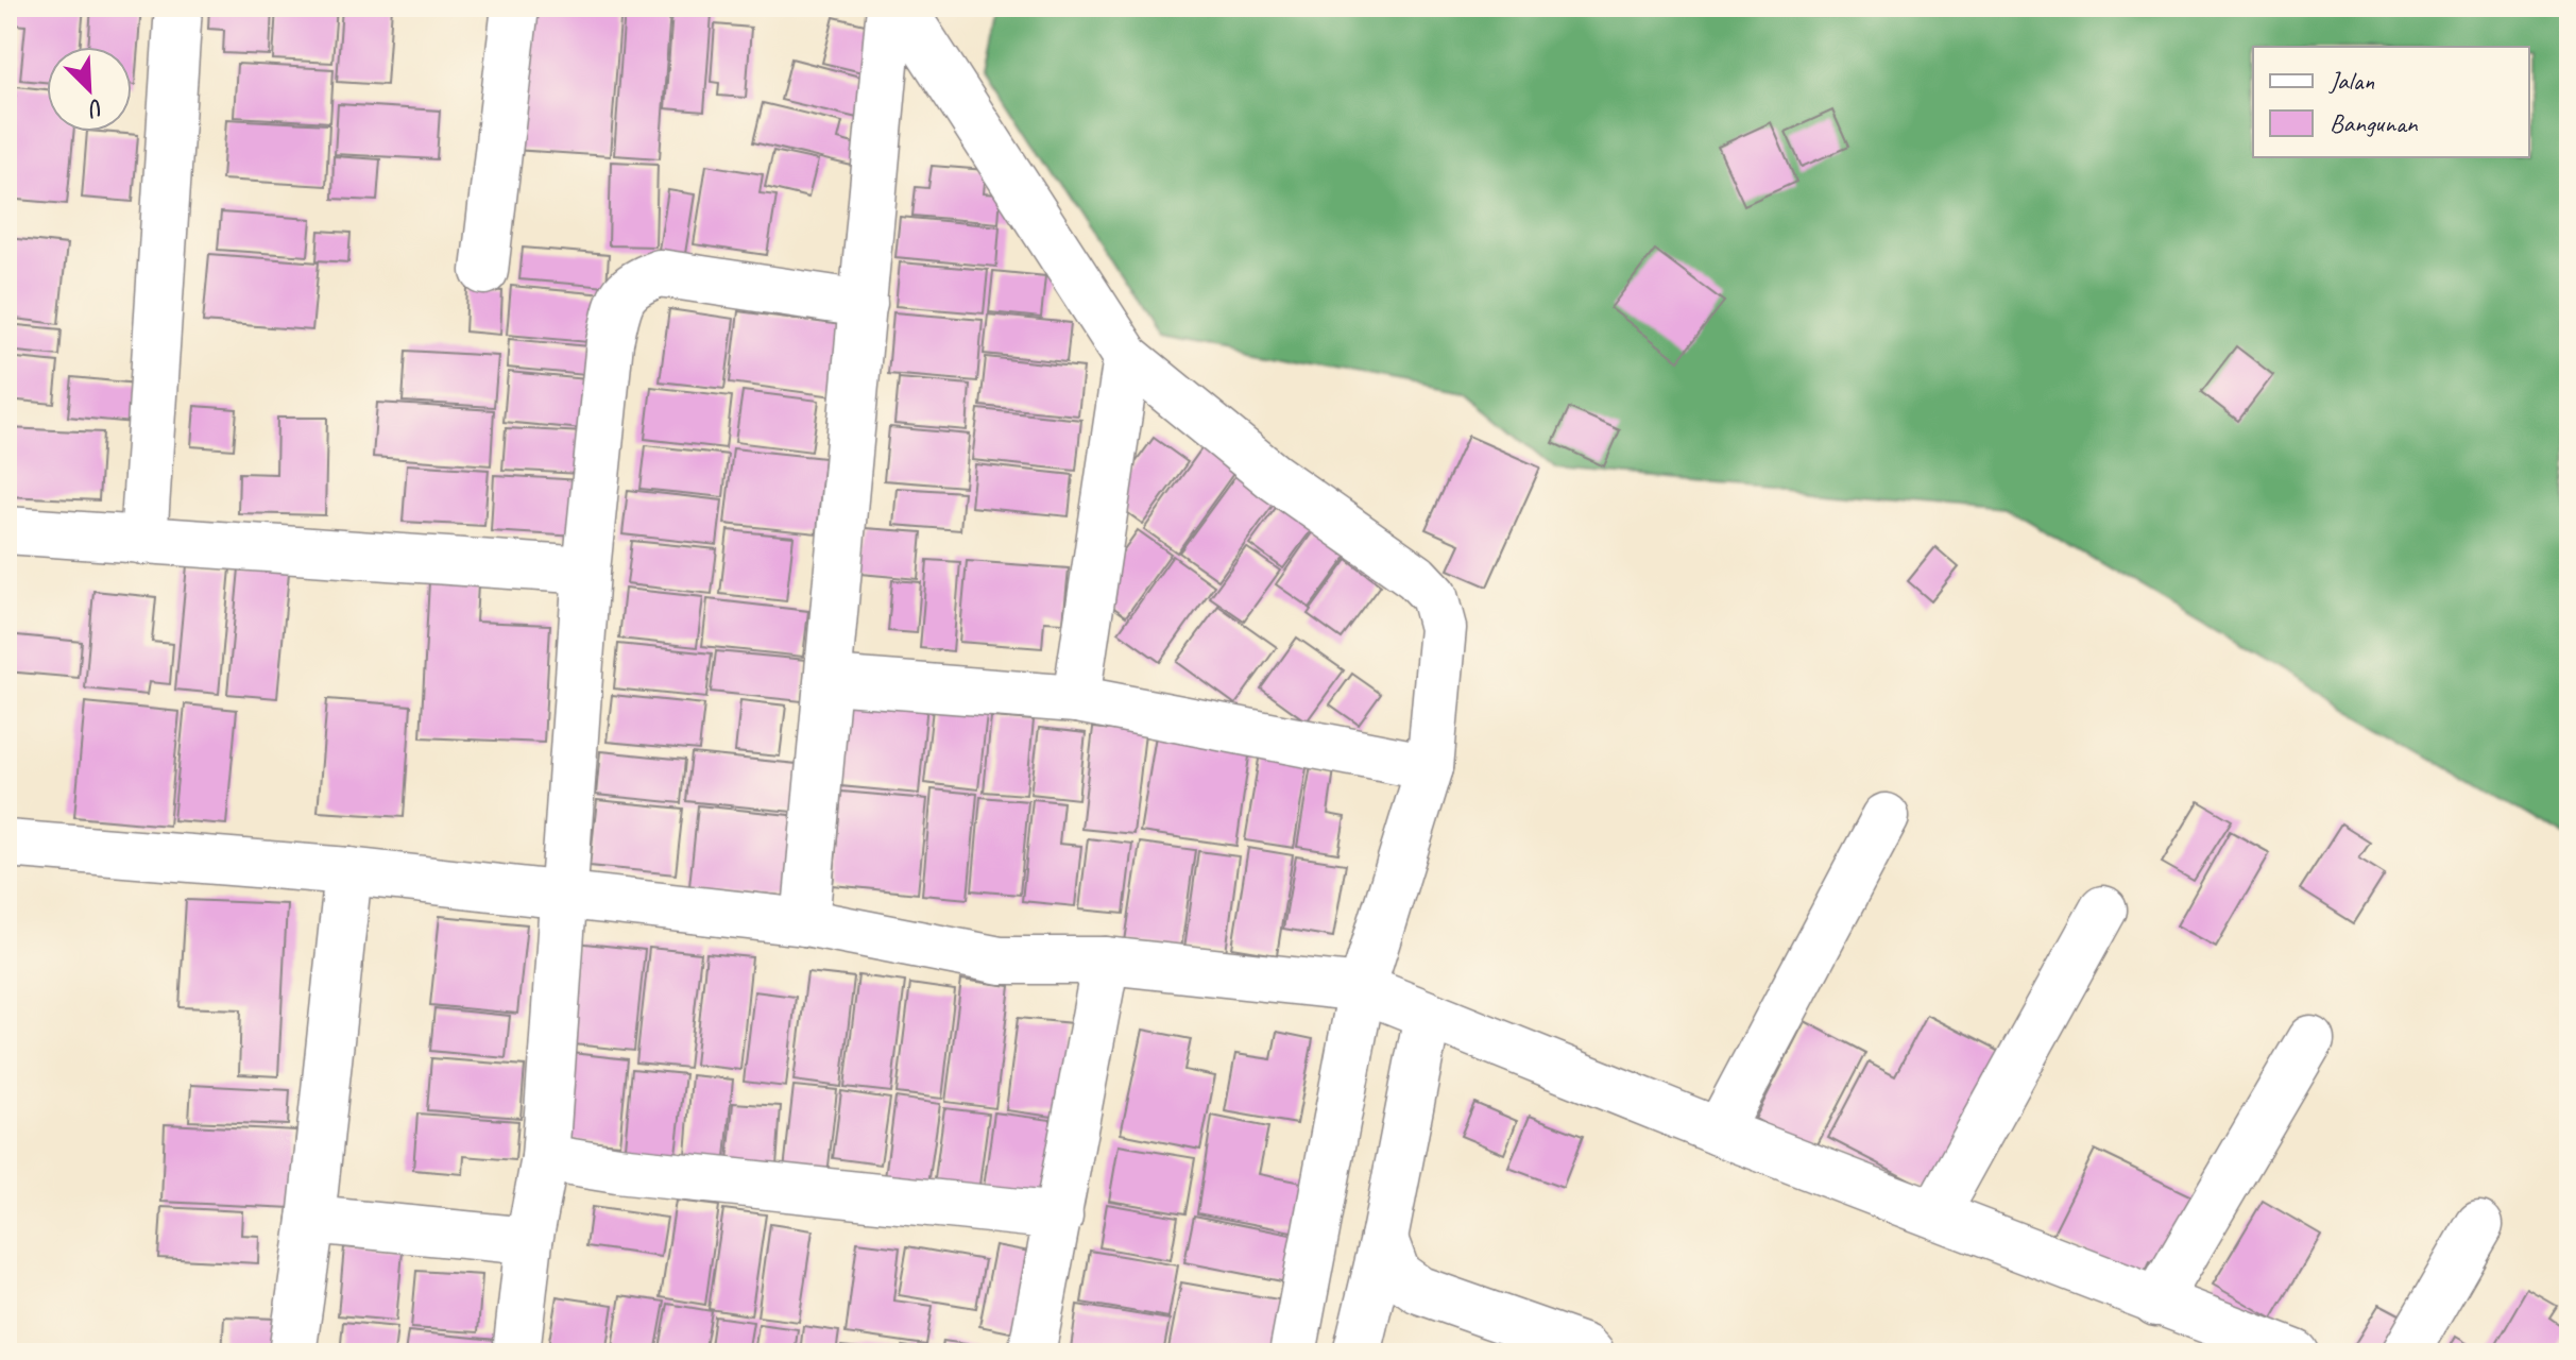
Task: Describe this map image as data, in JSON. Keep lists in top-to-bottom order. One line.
{"legend":["Jalan","Bangunan"],"north":"bottom right"}
